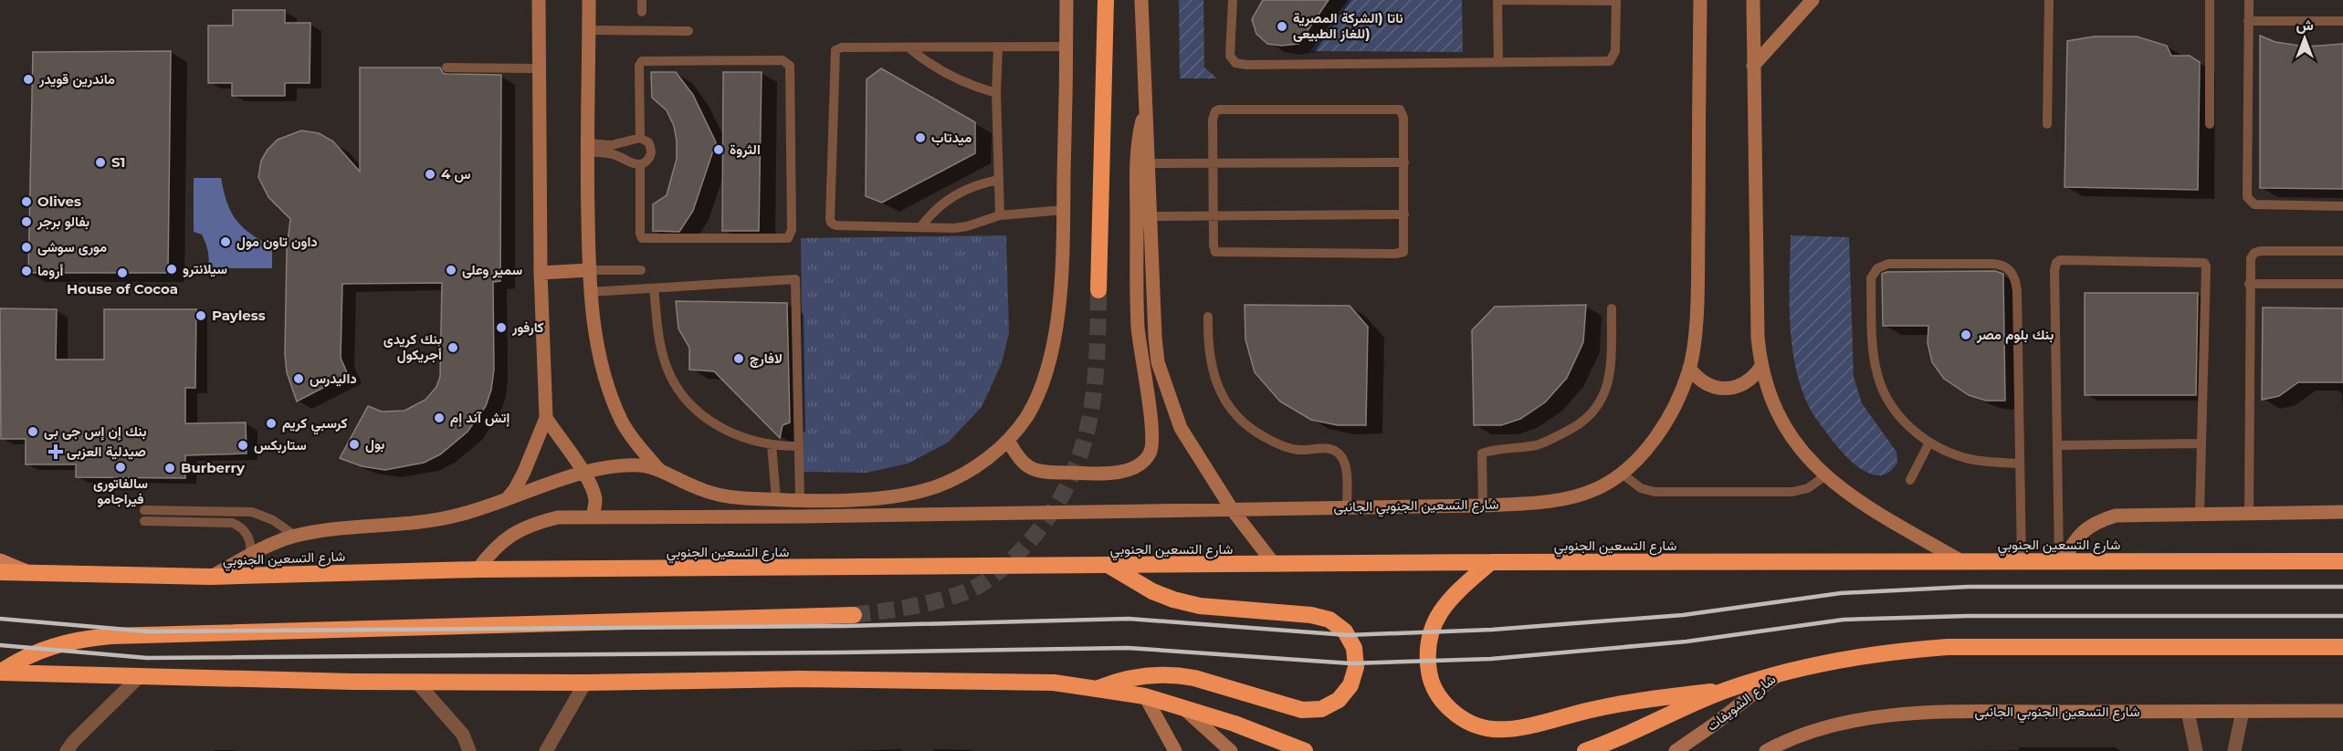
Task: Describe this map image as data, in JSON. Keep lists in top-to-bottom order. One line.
{"streets":{"highway":["شارع التسعين الجنوبي"],"street":["شارع التسعين الجنوبي الجانبى","شارع الشويفات"]},"crossings":[["شارع التسعين الجنوبي الجانبى","شارع التسعين الجنوبي"]],"places":{"other":["ناتا (الشركة المصرية للغاز الطبيعى)","ماندرين قويدر","ميدتاب","الثروة","S1","س 4","Olives","بفالو برجر","داون تاون مول","مورى سوشى","سيلانترو","سمير وعلى","أروما","House of Cocoa","Payless","كارفور","بنك بلوم مصر","بنك كريدى أجريكول","لافارﭺ","داليدرس","إتش آند إم","كرسبي كريم","بنك إن إس جى بى","بول","ستاربكس","سالفاتورى فيراجامو","Burberry"],"health":["صيدلية العزبى"]},"north":"top"}
